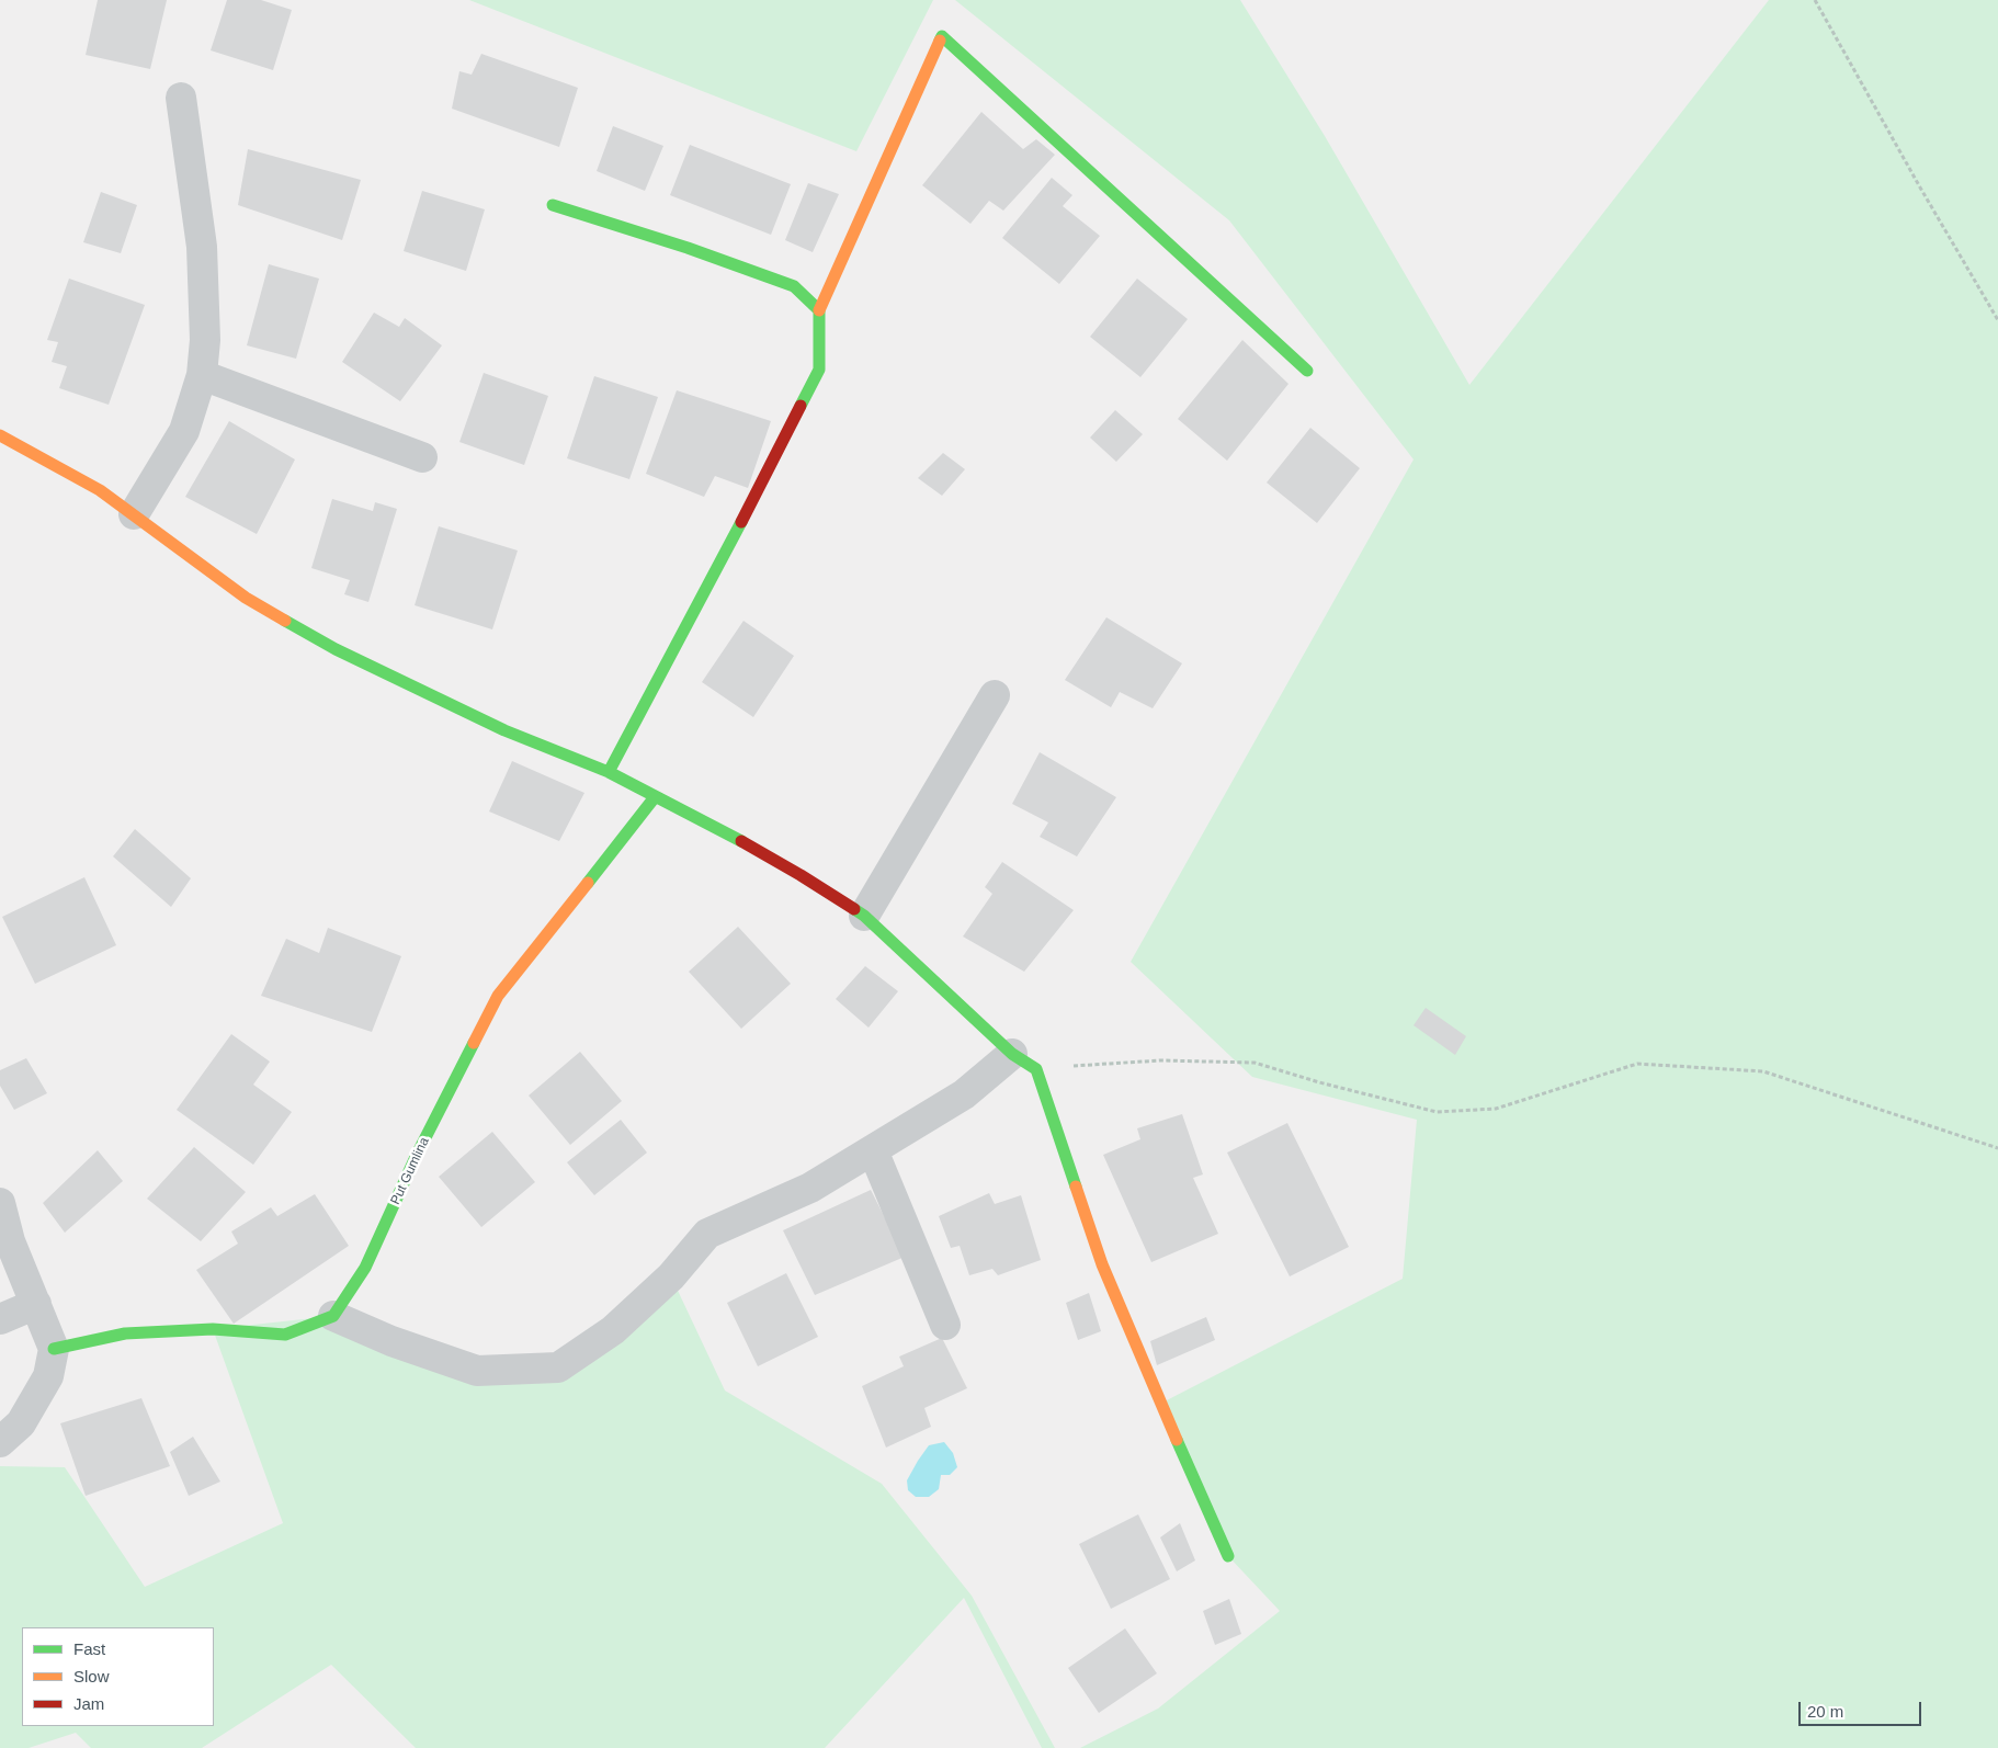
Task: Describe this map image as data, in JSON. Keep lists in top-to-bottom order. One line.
{"streets":{"street":["Put Gumlina"]},"legend":["Fast","Slow","Jam"],"scale_bar":"20 m"}
